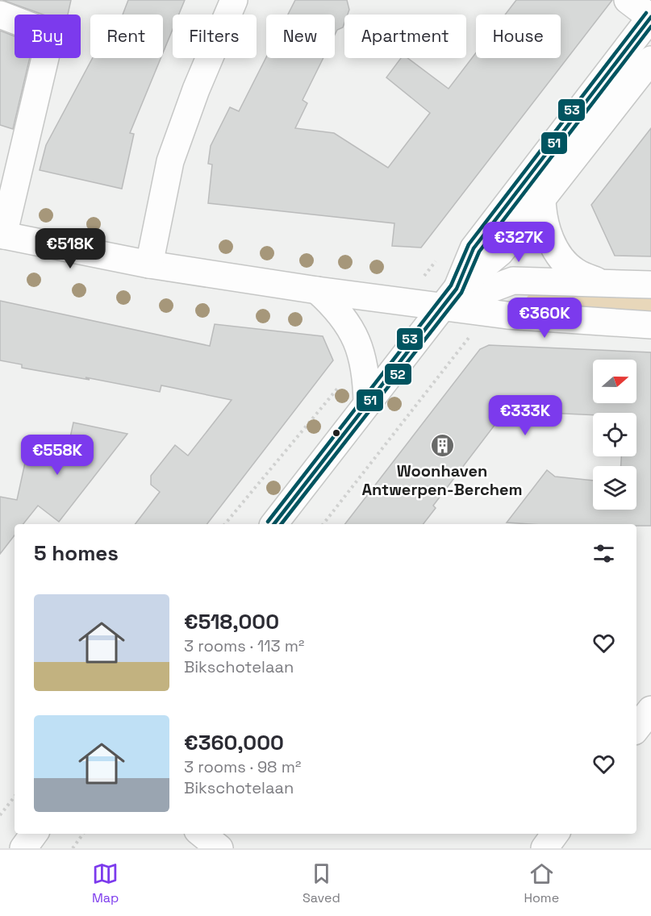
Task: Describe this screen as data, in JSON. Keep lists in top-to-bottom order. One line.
{"places":{"building":["Woonhaven Antwerpen-Berchem"]},"lines":["transit line 53","transit line 51","transit line 52"],"north":"right","page":{"chip":["Buy","Rent","Filters","New","Apartment","House"],"price":["€327K","€518K","€360K","€333K","€558K"],"heading":"5 homes","list":[{"name":"€518,000","note":"3 rooms · 113 m² · Bikschotelaan"},{"name":"€360,000","note":"3 rooms · 98 m² · Bikschotelaan"}],"tabs":["Map","Saved","Home"]}}
